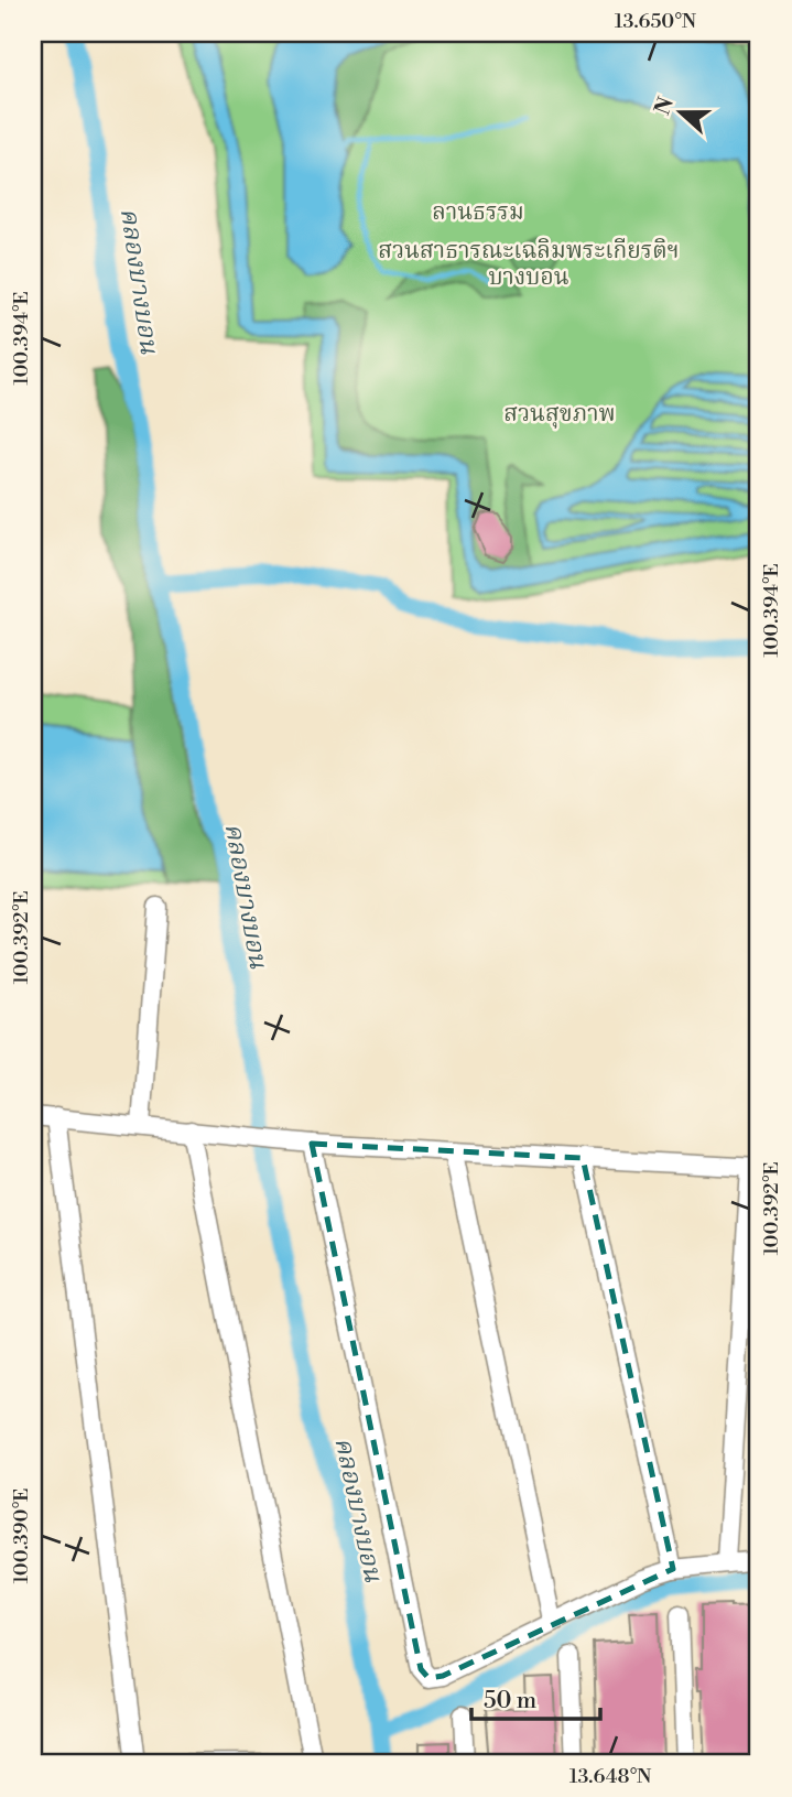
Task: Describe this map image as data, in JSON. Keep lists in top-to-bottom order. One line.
{"water":["คลองบางบอน"],"parks":["ลานธรรม","สวนสาธารณะเฉลิมพระเกียรติฯ บางบอน","สวนสุขภาพ"],"scale_bar":"50 m","north":"left","coordinates":["13.650°N","100.394°E","100.392°E","100.390°E","13.648°N"]}
